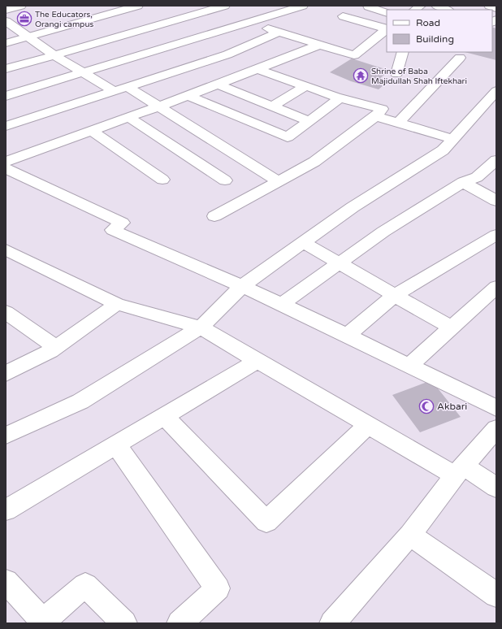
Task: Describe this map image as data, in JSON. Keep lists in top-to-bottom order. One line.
{"places":{"office":["The Educators, Orangi campus"],"temple":["Shrine of Baba Majidullah Shah Iftekhari"],"mosque":["Akbari"]},"legend":["Road","Building"]}
